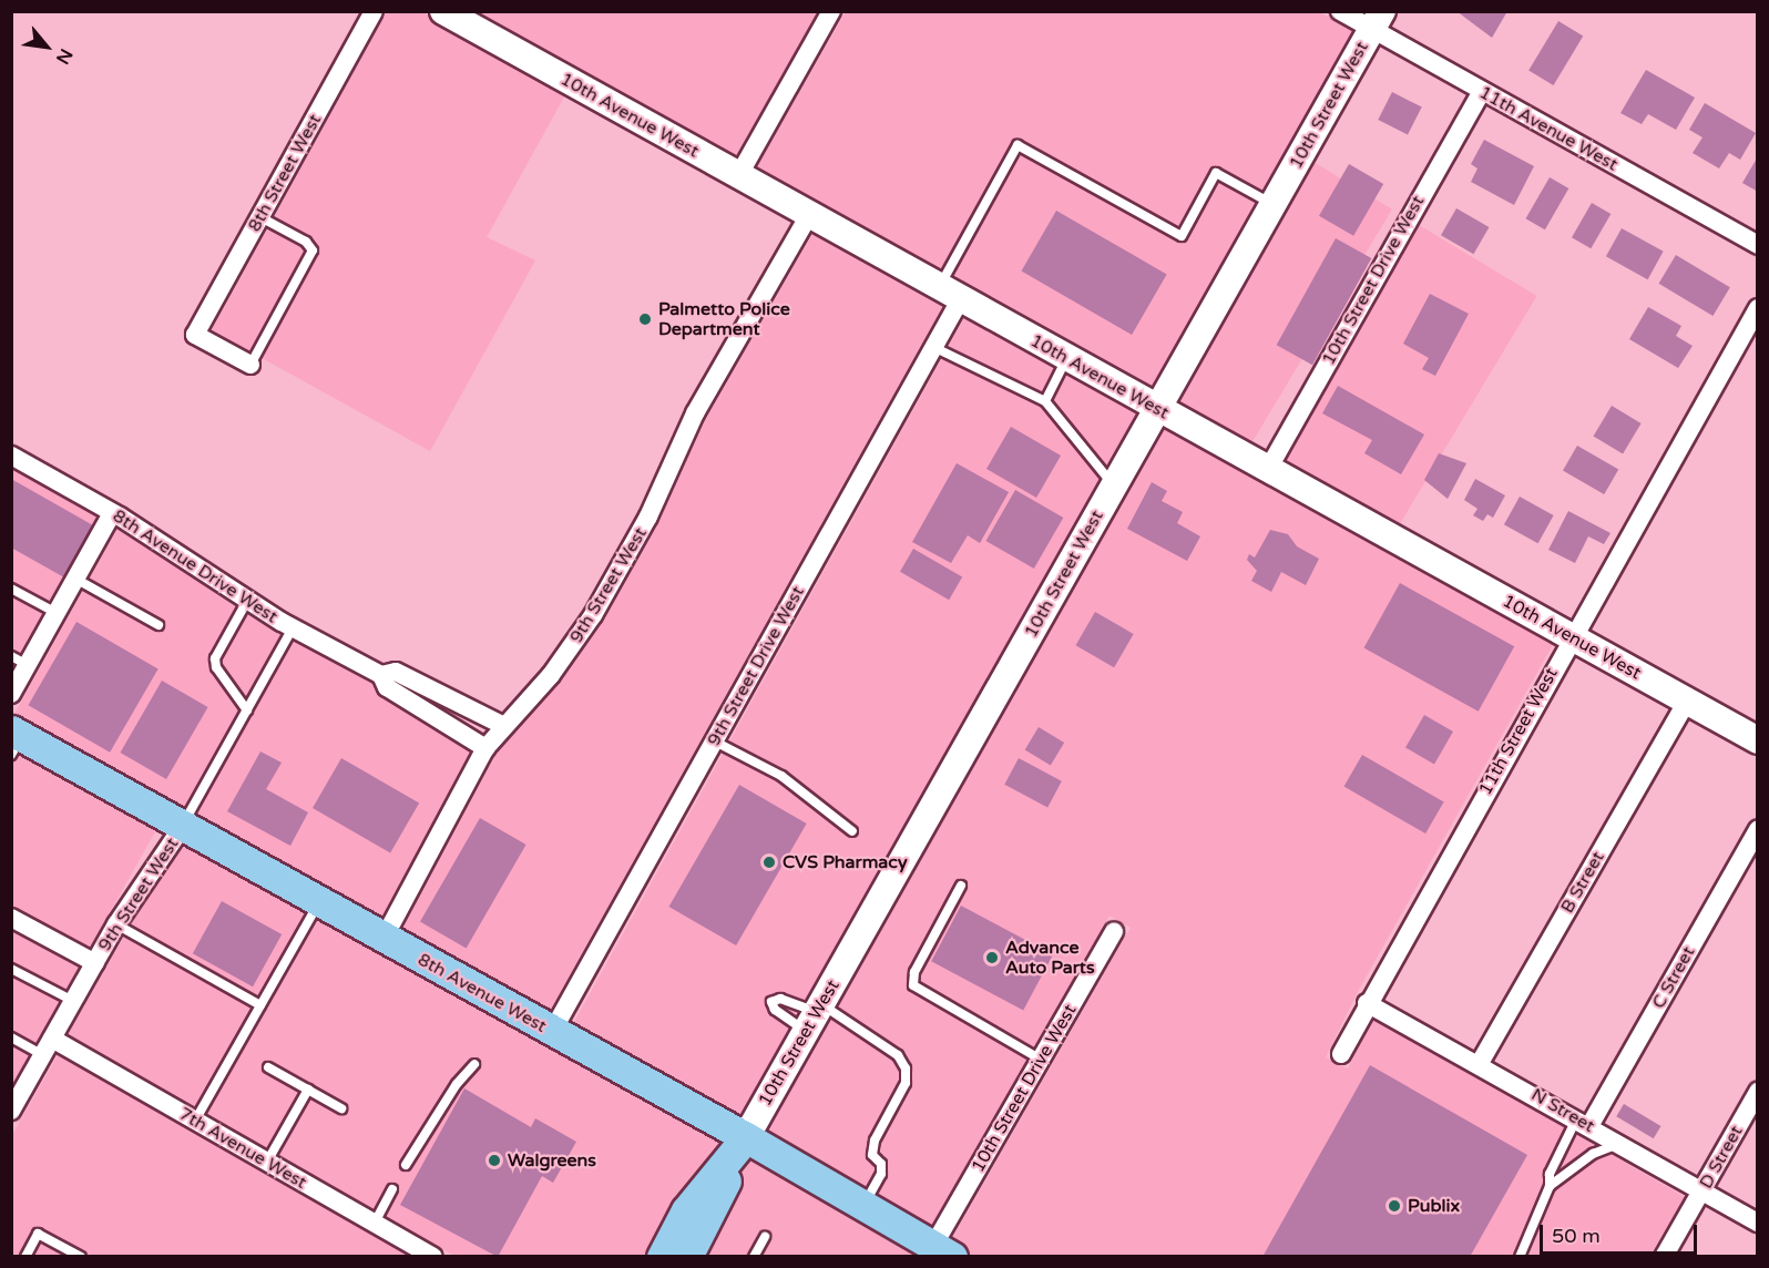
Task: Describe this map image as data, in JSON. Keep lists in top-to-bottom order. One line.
{"streets":{"main road":["10th Street West","8th Avenue West"],"street":["10th Avenue West","11th Avenue West","8th Street West","10th Street Drive West","8th Avenue Drive West","9th Street West","9th Street Drive West","11th Street West","B Street","C Street","N Street","7th Avenue West","D Street"]},"crossings":[["10th Street West","10th Avenue West"],["10th Street West","11th Avenue West"],["10th Street West","8th Avenue West"],["10th Avenue West","10th Street Drive West"],["10th Avenue West","9th Street West"],["10th Avenue West","9th Street Drive West"],["10th Avenue West","11th Street West"],["10th Avenue West","B Street"],["11th Avenue West","10th Street Drive West"],["10th Street Drive West","8th Avenue West"],["8th Avenue Drive West","9th Street West"],["9th Street West","8th Avenue West"],["9th Street West","7th Avenue West"],["9th Street Drive West","8th Avenue West"],["11th Street West","N Street"],["B Street","N Street"],["C Street","N Street"],["N Street","D Street"]],"places":["Palmetto Police Department","CVS Pharmacy","Advance Auto Parts","Walgreens","Publix"],"scale_bar":"50 m","north":"bottom right"}
